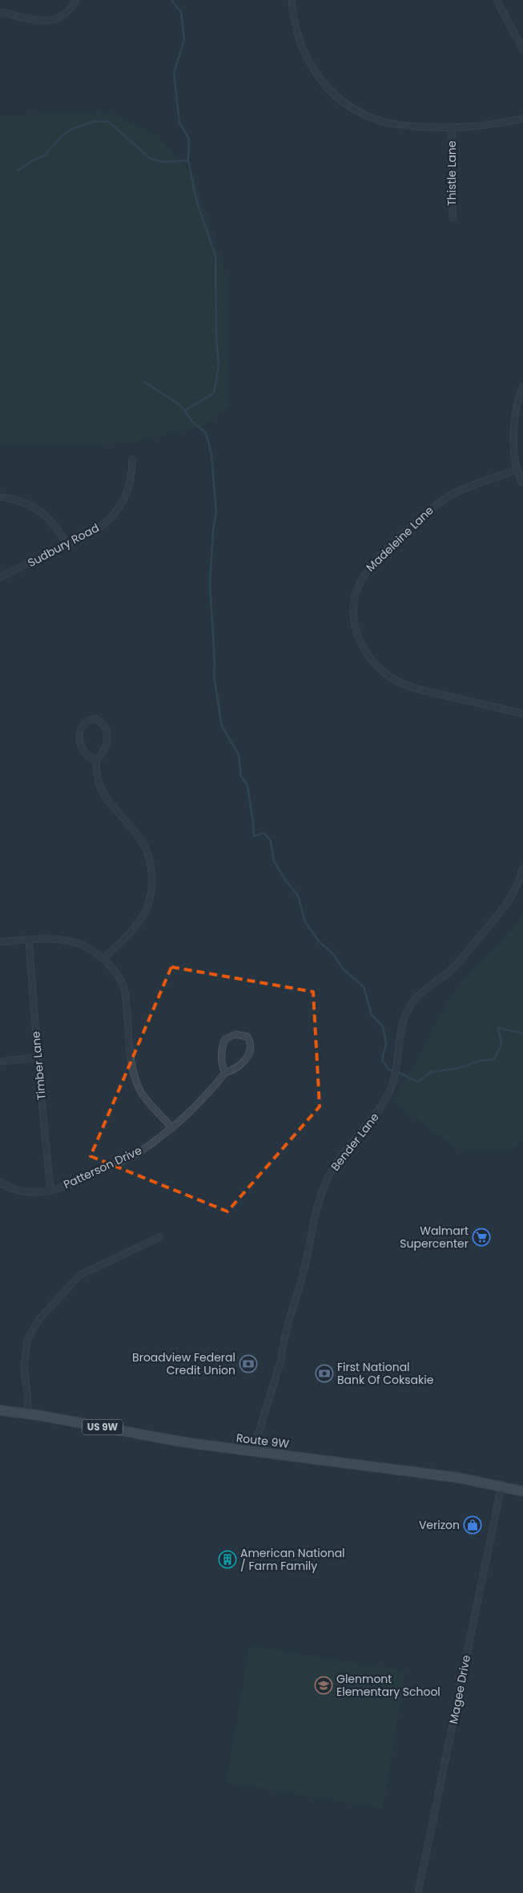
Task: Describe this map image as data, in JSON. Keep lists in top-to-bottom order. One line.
{"streets":{"main road":["US 9W","Route 9W"],"street":["Thistle Lane","Madeleine Lane","Sudbury Road","Timber Lane","Bender Lane","Patterson Drive","Magee Drive"]},"crossings":[["Timber Lane","Patterson Drive"],["Bender Lane","Route 9W"],["Route 9W","Magee Drive"]],"places":{"supermarket":["Walmart Supercenter"],"bank":["Broadview Federal Credit Union","First National Bank Of Coksakie"],"shop":["Verizon"],"building":["American National / Farm Family"],"school or university":["Glenmont Elementary School"]}}
